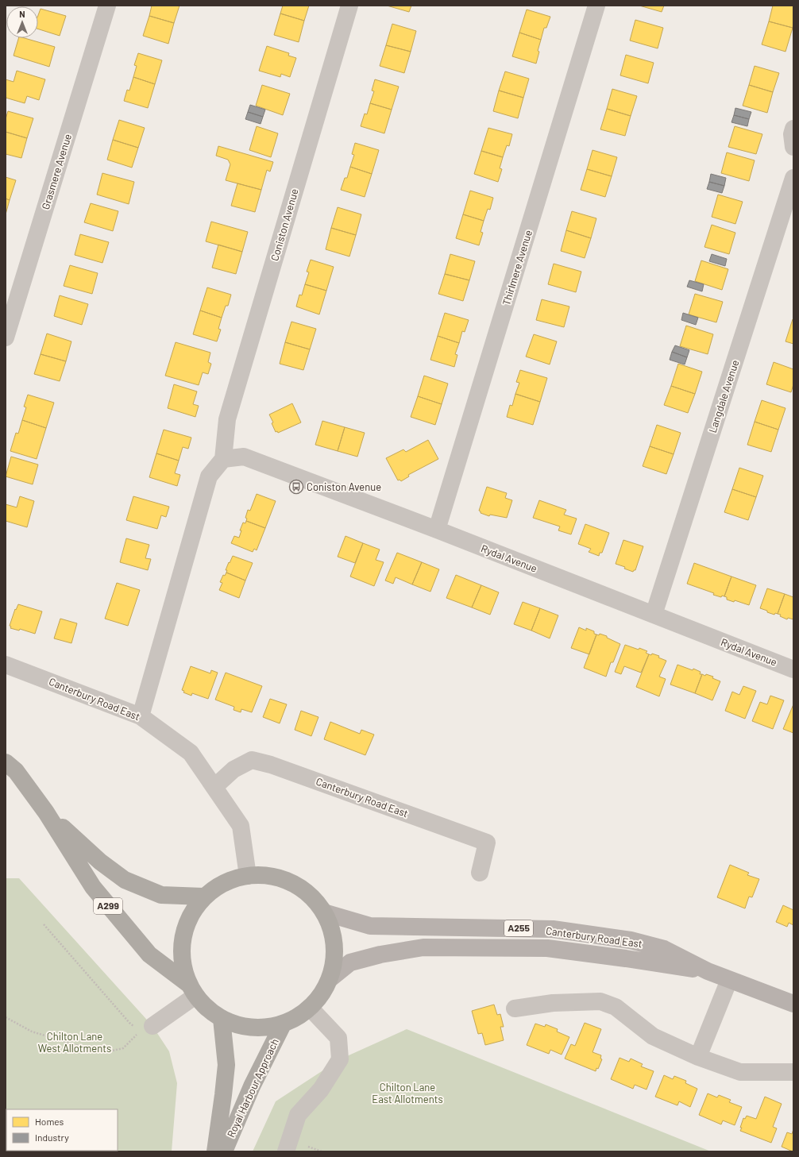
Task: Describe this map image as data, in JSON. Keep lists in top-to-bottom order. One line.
{"streets":{"highway":["A299","Royal Harbour Approach"],"main road":["Canterbury Road East","A255"],"street":["Grasmere Avenue","Coniston Avenue","Thirlmere Avenue","Langdale Avenue","Rydal Avenue"]},"crossings":[["Coniston Avenue","Rydal Avenue"],["Thirlmere Avenue","Rydal Avenue"],["Langdale Avenue","Rydal Avenue"]],"parks":["Chilton Lane West Allotments","Chilton Lane East Allotments"],"places":{"bus stop":["Coniston Avenue"]},"legend":["Homes","Industry"],"north":"top"}
